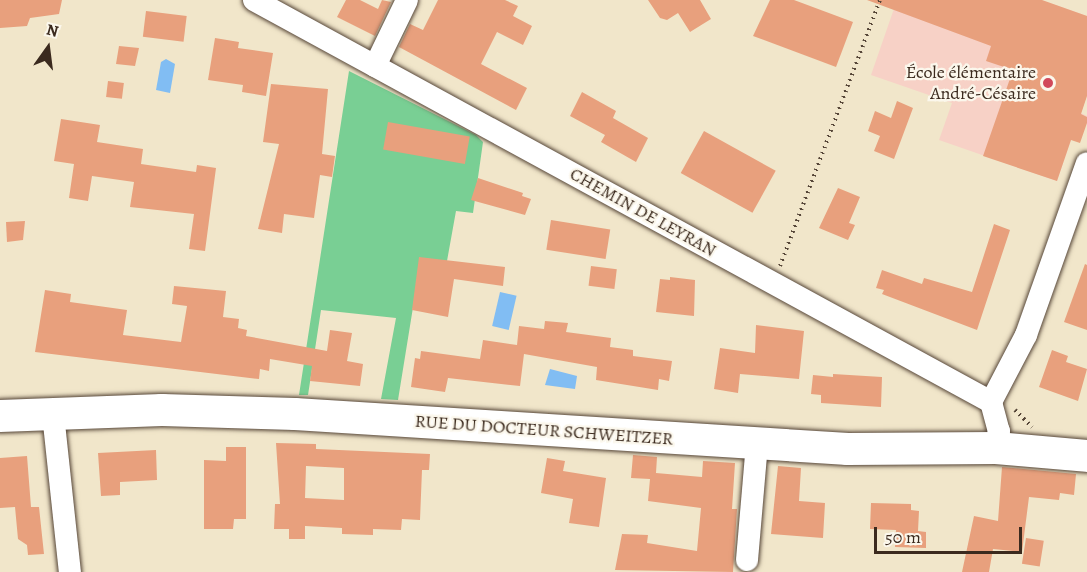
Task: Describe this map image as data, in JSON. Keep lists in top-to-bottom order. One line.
{"streets":{"street":["CHEMIN DE LEYRAN","RUE DU DOCTEUR SCHWEITZER"]},"places":["École élémentaire André-Césaire"],"scale_bar":"50 m","north":"top"}
